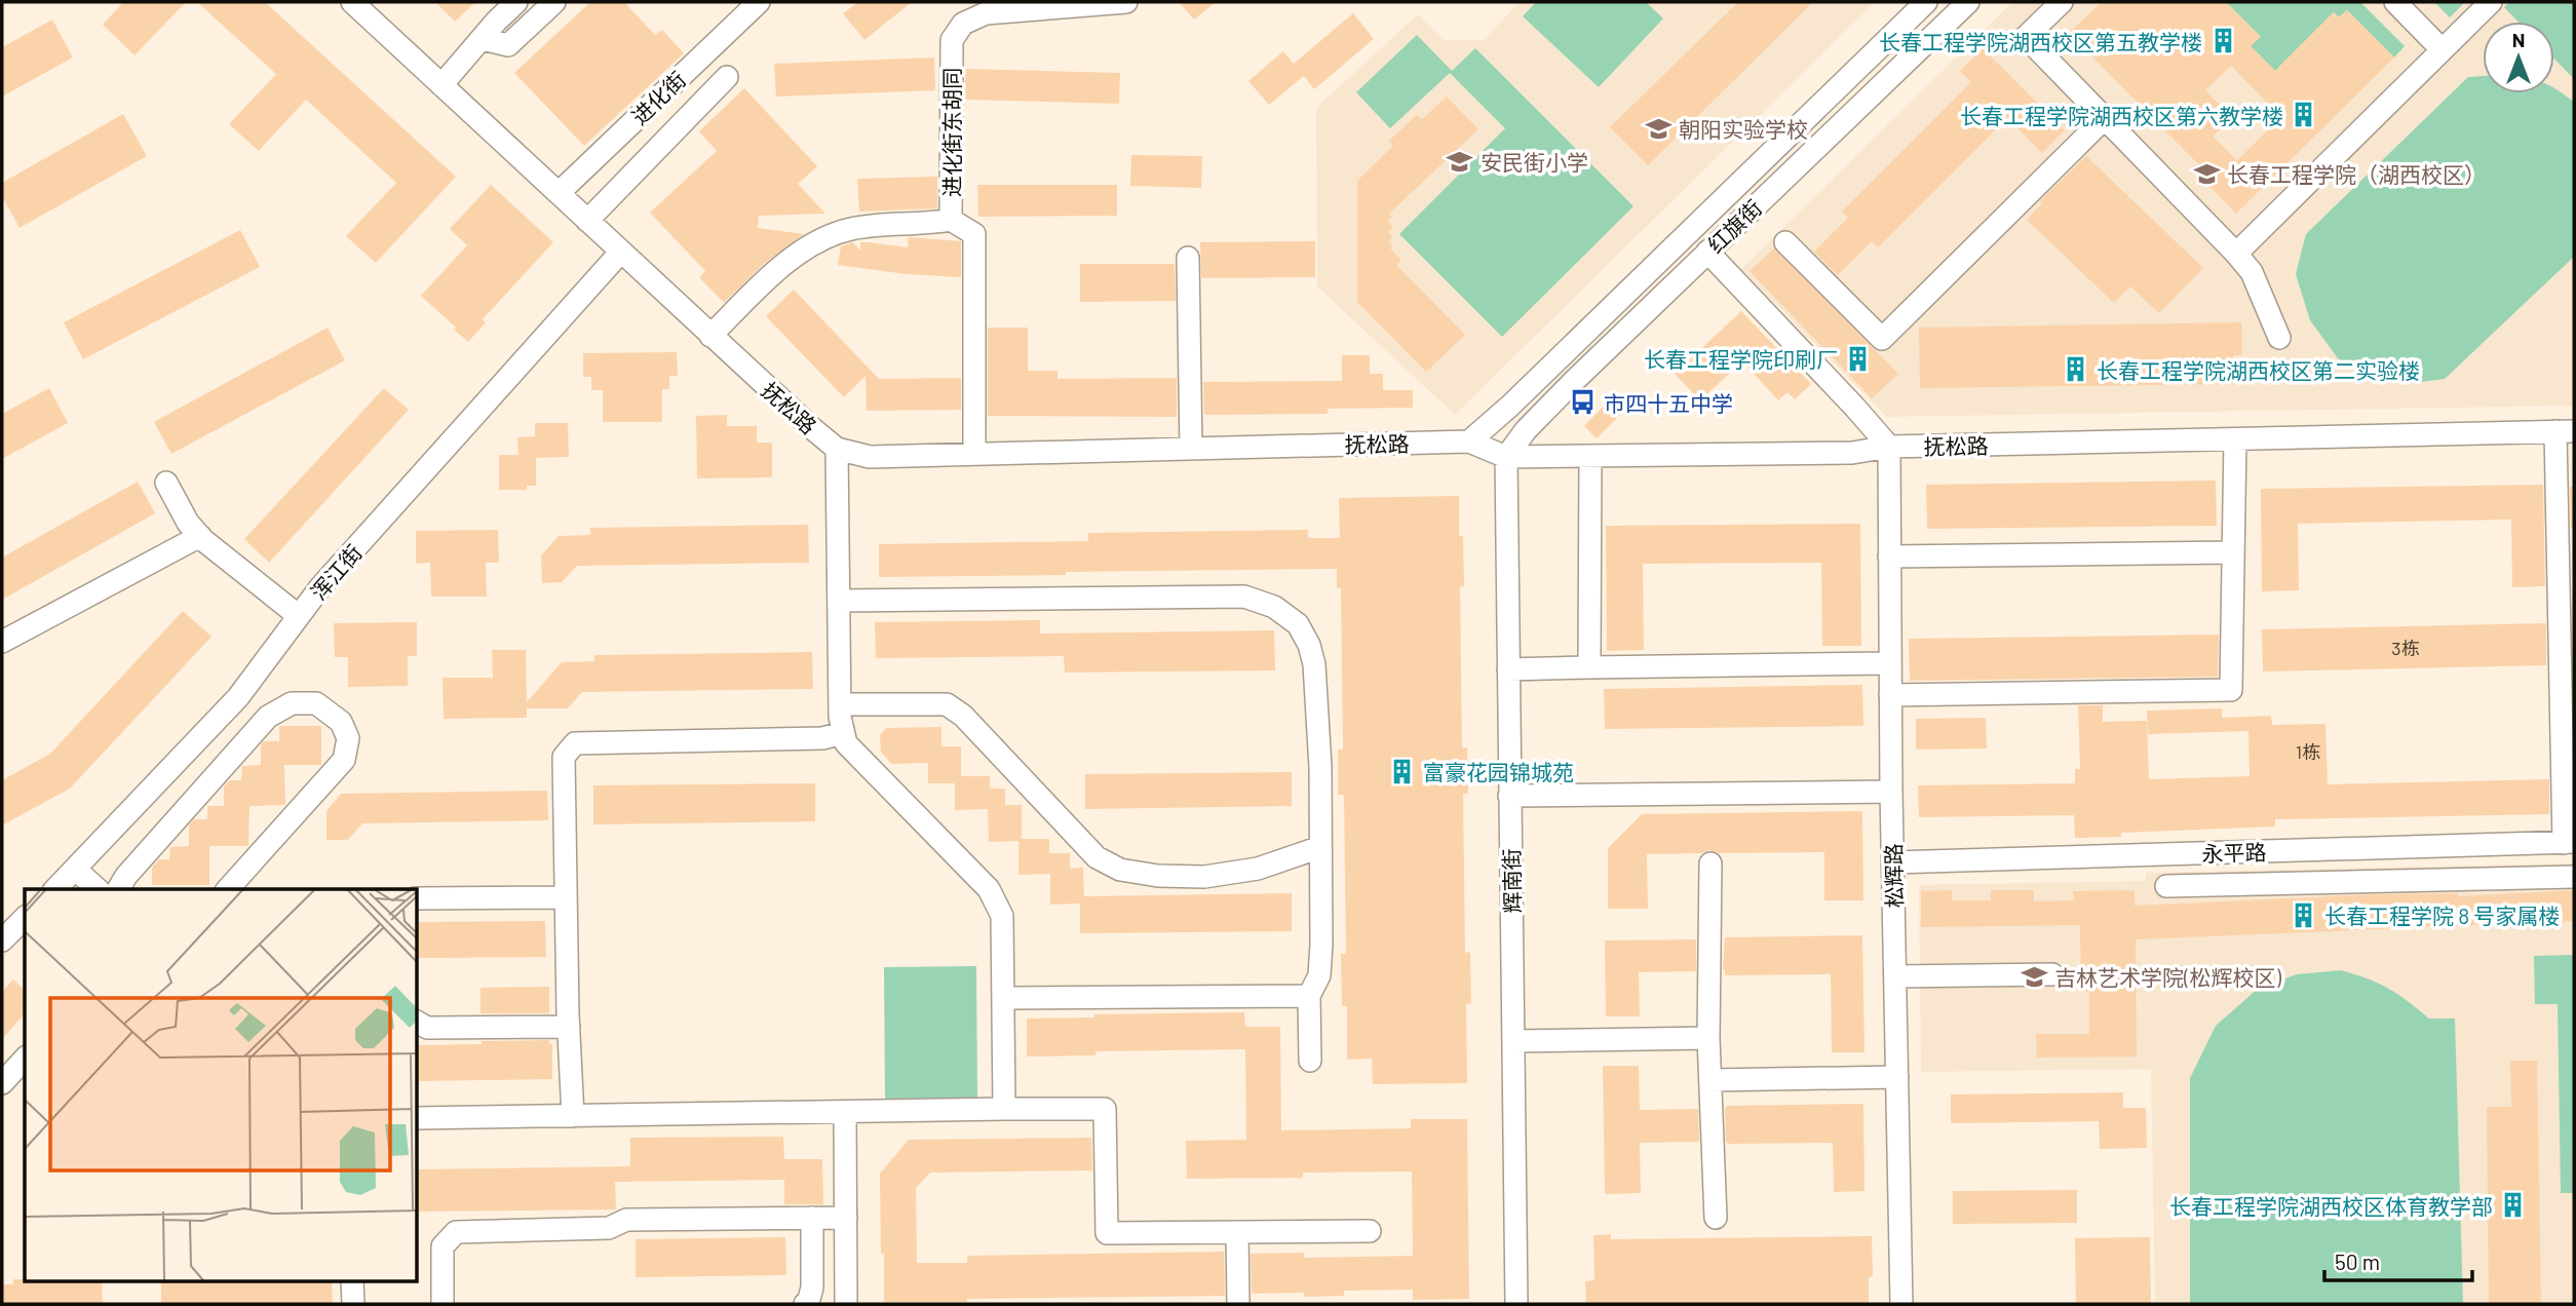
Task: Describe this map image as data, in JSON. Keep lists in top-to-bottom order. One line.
{"streets":{"street":["进化街","进化街东胡同","红旗街","抚松路","浑江街","永平路","松辉路","辉南街"]},"crossings":[["进化街","抚松路"],["进化街东胡同","抚松路"],["红旗街","抚松路"],["红旗街","辉南街"],["抚松路","浑江街"],["抚松路","松辉路"],["抚松路","辉南街"],["永平路","松辉路"]],"places":{"building":["长春工程学院湖西校区第五教学楼","长春工程学院湖西校区第六教学楼","长春工程学院印刷厂","长春工程学院湖西校区第二实验楼","富豪花园锦城苑","长春工程学院 8 号家属楼","长春工程学院湖西校区体育教学部"],"school or university":["朝阳实验学校","安民街小学","长春工程学院（湖西校区）","吉林艺术学院(松辉校区)"],"bus stop":["市四十五中学"]},"house_numbers":["3栋","1栋"],"scale_bar":"50 m","north":"top"}
